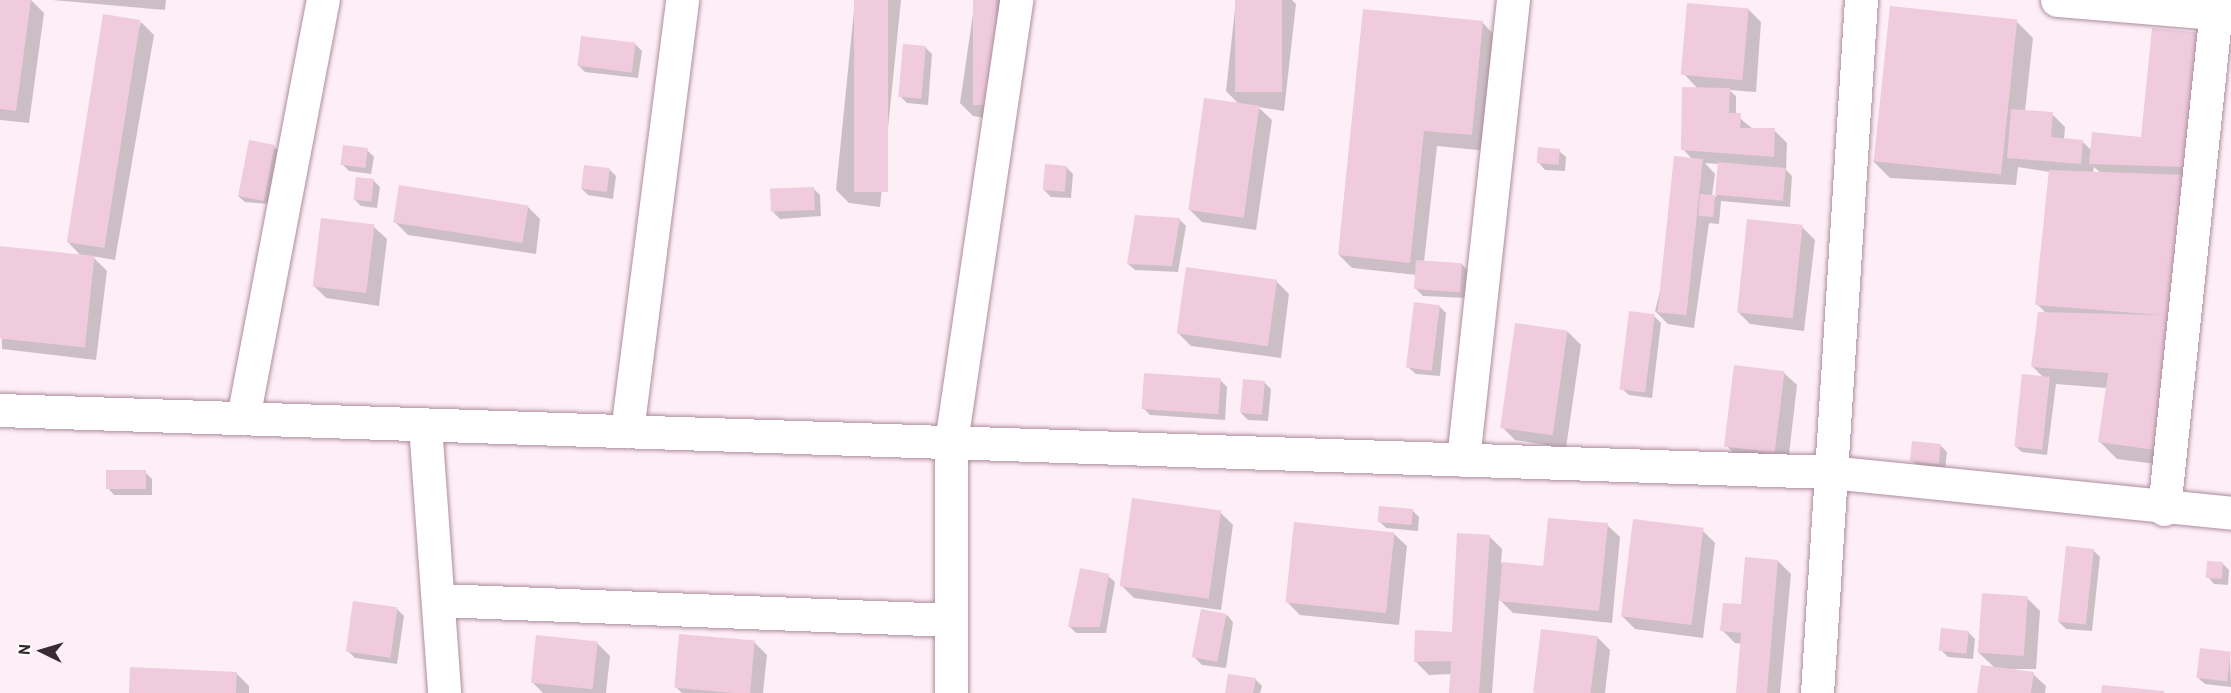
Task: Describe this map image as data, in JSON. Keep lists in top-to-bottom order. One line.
{"north":"left"}
